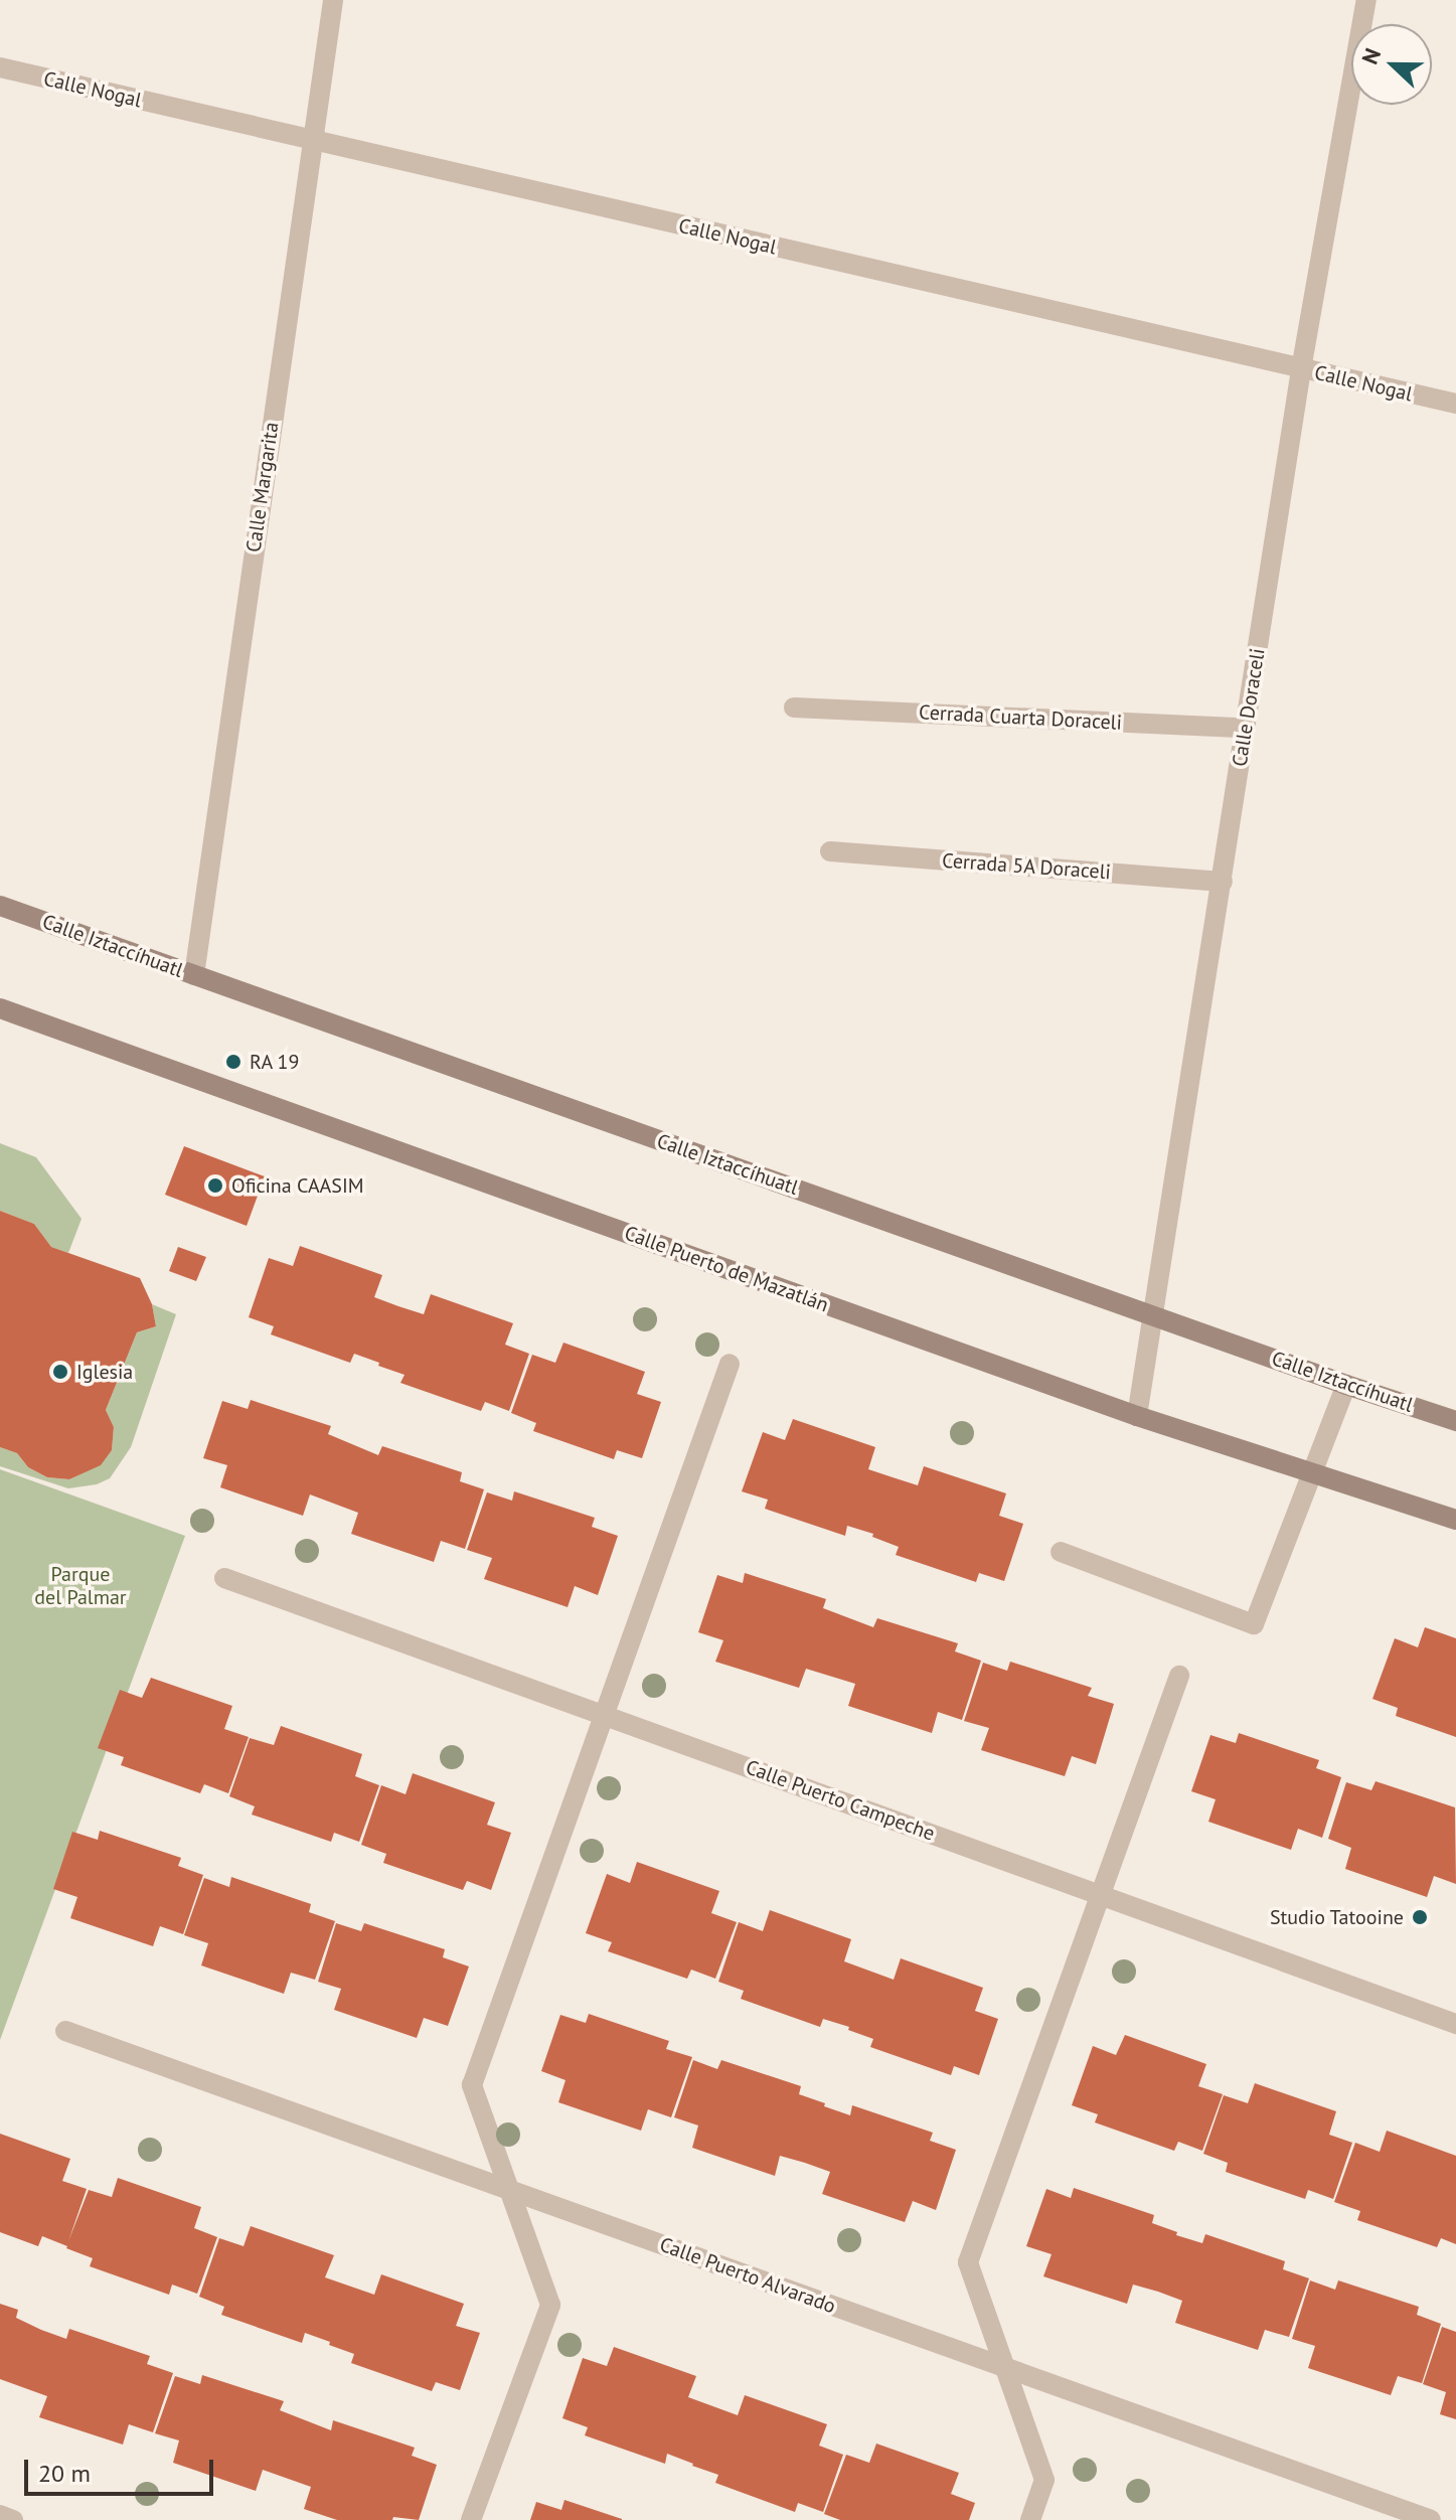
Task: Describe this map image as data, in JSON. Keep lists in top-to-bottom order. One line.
{"streets":{"main road":["Calle Iztaccíhuatl","Calle Puerto de Mazatlán"],"street":["Calle Nogal","Calle Margarita","Calle Doraceli","Cerrada Cuarta Doraceli","Cerrada 5A Doraceli","Calle Puerto Campeche","Calle Puerto Alvarado"]},"crossings":[["Calle Nogal","Calle Margarita"],["Calle Nogal","Calle Doraceli"],["Calle Margarita","Calle Iztaccíhuatl"],["Calle Doraceli","Cerrada Cuarta Doraceli"],["Calle Doraceli","Cerrada 5A Doraceli"],["Calle Doraceli","Calle Iztaccíhuatl"],["Calle Doraceli","Calle Puerto de Mazatlán"]],"parks":["Parque del Palmar"],"places":["RA 19","Oficina CAASIM","Iglesia","Studio Tatooine"],"scale_bar":"20 m","north":"left"}
